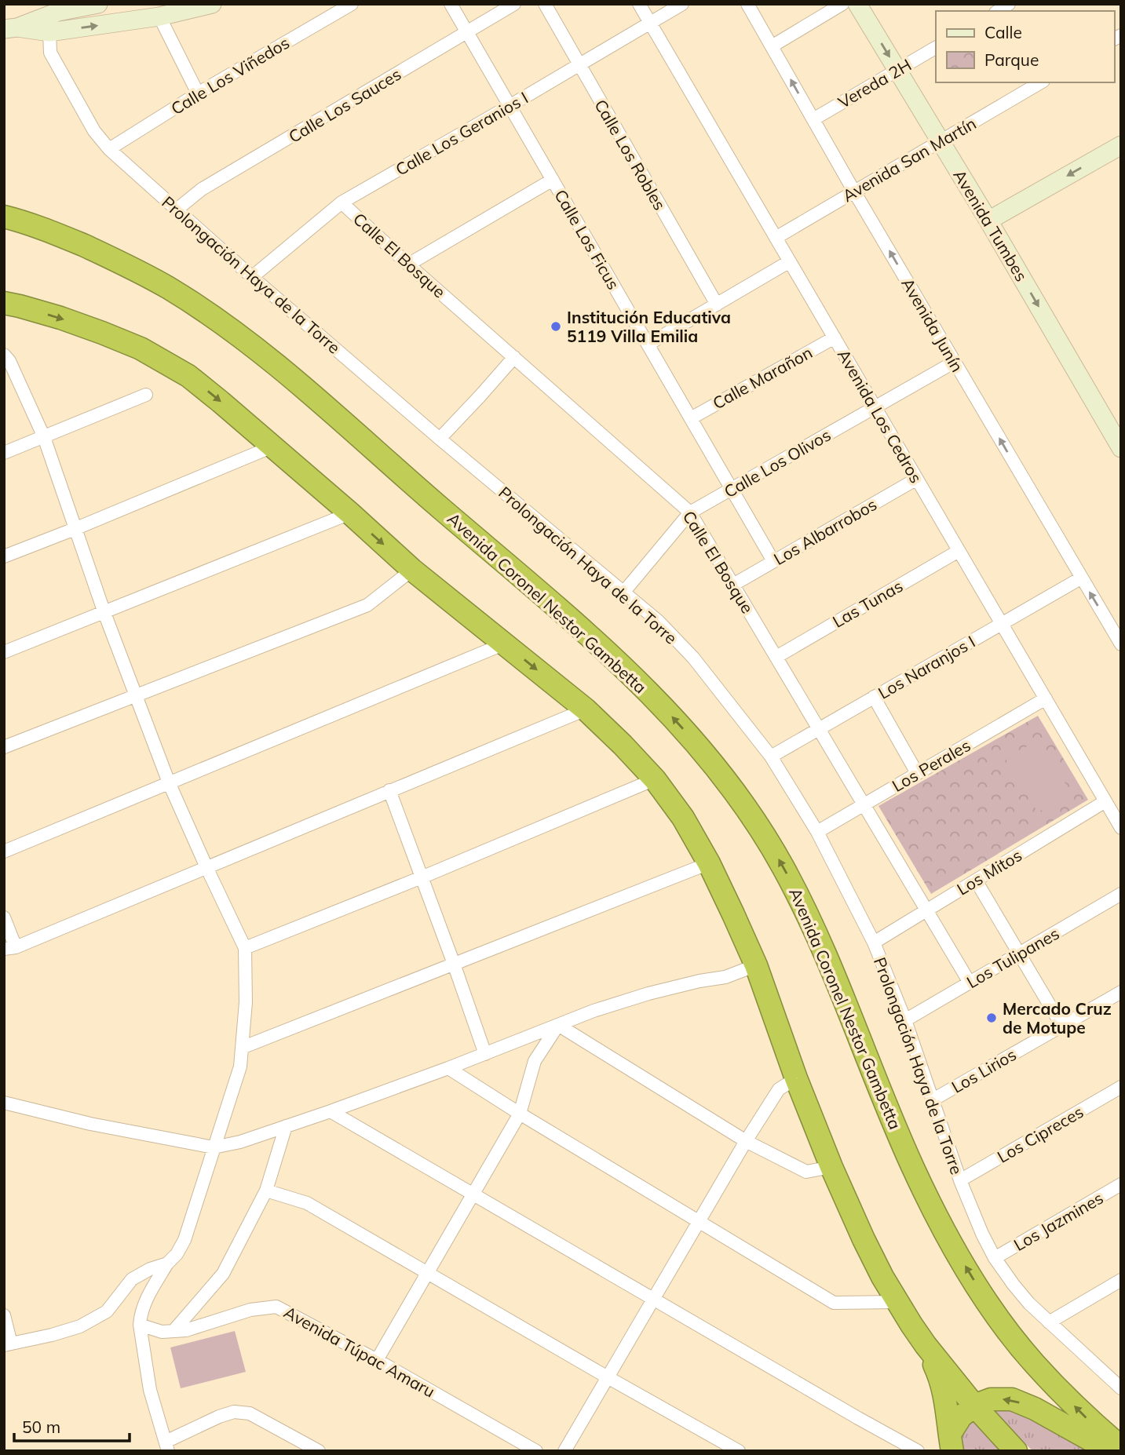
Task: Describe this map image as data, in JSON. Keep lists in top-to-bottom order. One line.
{"streets":{"highway":["Avenida Coronel Nestor Gambetta"],"street":["Calle Los Viñedos","Vereda 2H","Calle Los Sauces","Calle Los Geranios I","Calle Los Robles","Avenida San Martín","Avenida Tumbes","Calle Los Ficus","Calle El Bosque","Prolongación Haya de la Torre","Avenida Junín","Calle Marañon","Avenida Los Cedros","Calle Los Olivos","Los Albarrobos","Las Tunas","Los Naranjos I","Los Perales","Los Mitos","Los Tulipanes","Los Lirios","Los Cipreces","Los Jazmines","Avenida Túpac Amaru"]},"crossings":[["Calle Los Viñedos","Prolongación Haya de la Torre"],["Vereda 2H","Avenida Tumbes"],["Vereda 2H","Avenida Junín"],["Calle Los Sauces","Calle Los Ficus"],["Calle Los Sauces","Prolongación Haya de la Torre"],["Calle Los Geranios I","Calle Los Robles"],["Calle Los Geranios I","Calle Los Ficus"],["Calle Los Geranios I","Calle El Bosque"],["Calle Los Geranios I","Prolongación Haya de la Torre"],["Calle Los Geranios I","Avenida Los Cedros"],["Avenida San Martín","Avenida Tumbes"],["Avenida San Martín","Avenida Junín"],["Avenida San Martín","Avenida Los Cedros"],["Calle Los Ficus","Calle Marañon"],["Calle Los Ficus","Calle Los Olivos"],["Calle Los Ficus","Los Albarrobos"],["Calle El Bosque","Calle Los Olivos"],["Calle El Bosque","Los Albarrobos"],["Calle El Bosque","Las Tunas"],["Calle El Bosque","Los Naranjos I"],["Calle El Bosque","Los Perales"],["Calle El Bosque","Los Mitos"],["Calle El Bosque","Los Tulipanes"],["Prolongación Haya de la Torre","Calle Los Olivos"],["Prolongación Haya de la Torre","Los Naranjos I"],["Prolongación Haya de la Torre","Los Perales"],["Prolongación Haya de la Torre","Los Mitos"],["Prolongación Haya de la Torre","Los Tulipanes"],["Prolongación Haya de la Torre","Los Lirios"],["Prolongación Haya de la Torre","Los Cipreces"],["Prolongación Haya de la Torre","Los Jazmines"],["Avenida Junín","Calle Los Olivos"],["Avenida Junín","Los Naranjos I"],["Calle Marañon","Avenida Los Cedros"],["Avenida Los Cedros","Calle Los Olivos"],["Avenida Los Cedros","Los Albarrobos"],["Avenida Los Cedros","Las Tunas"],["Avenida Los Cedros","Los Naranjos I"],["Avenida Los Cedros","Los Perales"],["Avenida Los Cedros","Los Mitos"]],"one_way":["Avenida Tumbes","Avenida Junín"],"places":["Institución Educativa 5119 Villa Emilia","Mercado Cruz de Motupe"],"legend":["Calle","Parque"],"scale_bar":"50 m"}
